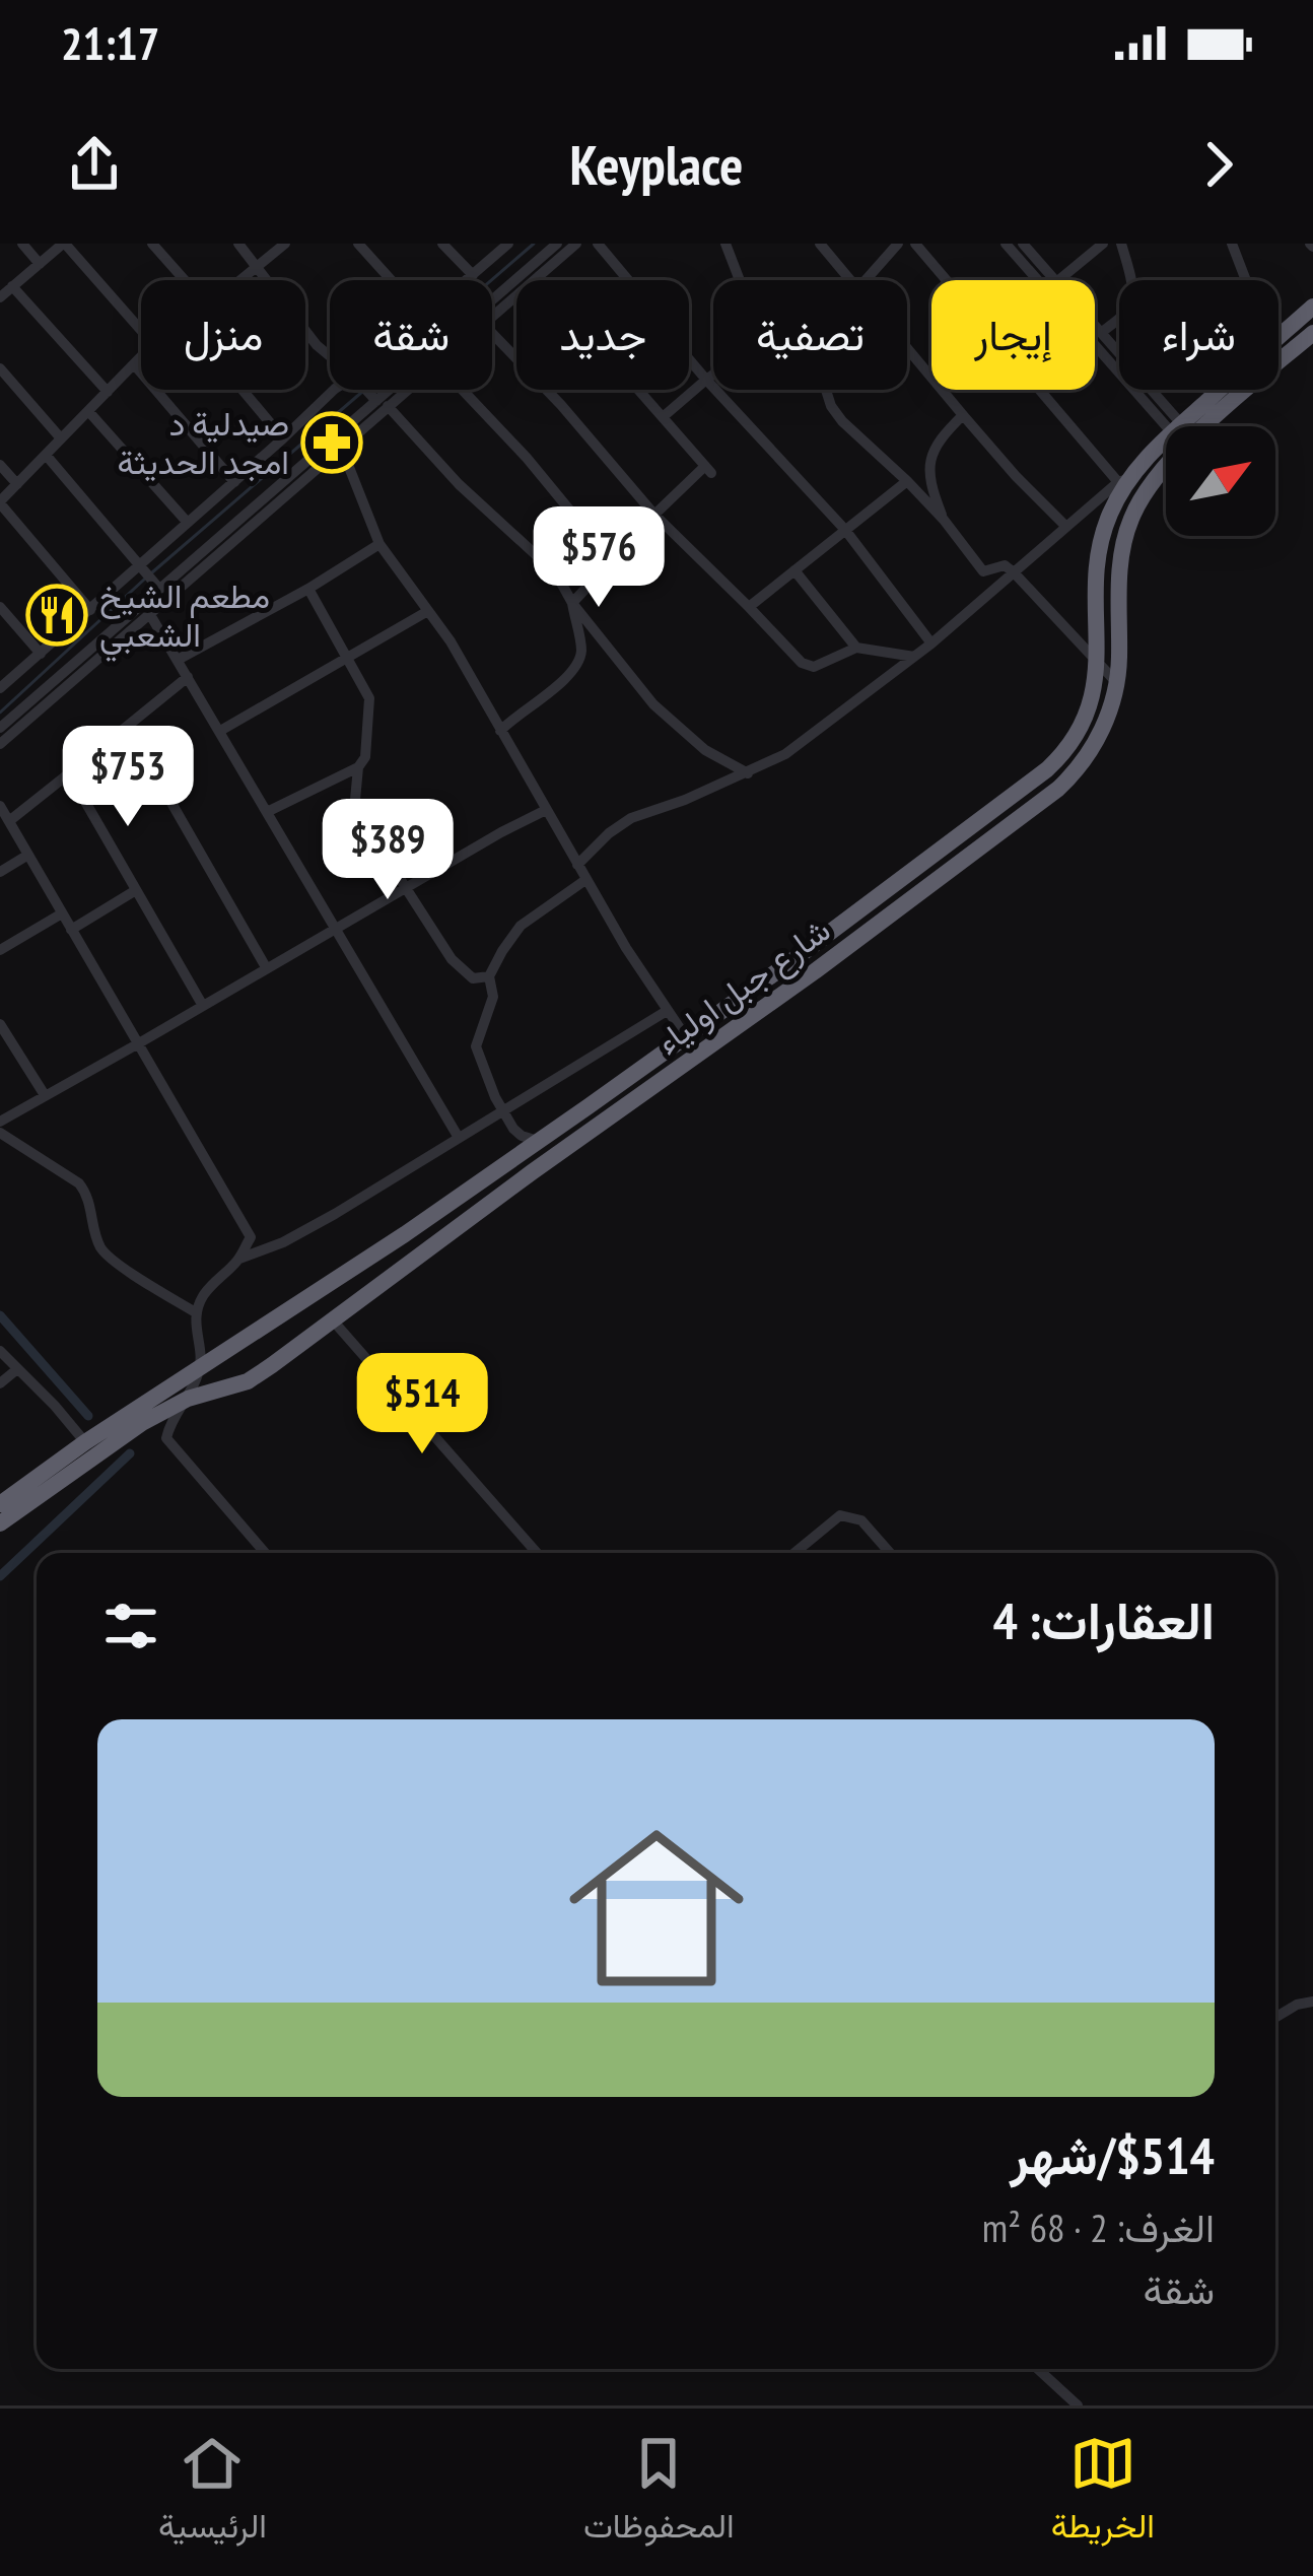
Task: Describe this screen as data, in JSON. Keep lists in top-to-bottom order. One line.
{"streets":{"highway":["شارع جبل اولياء"]},"places":{"pharmacy":["صيدلية د امجد الحديثة"],"restaurant":["مطعم الشيخ الشعبي"]},"north":"top right","page":{"status":"21:17","header":"Keyplace","chip":["شراء","إيجار","تصفية","جديد","شقة","منزل"],"price":["$576","$753","$389","$514"],"heading":"العقارات: 4","list":[{"name":"$514/شهر","note":"الغرف: 2 · 68 m² · شقة"}],"tabs":["الخريطة","المحفوظات","الرئيسية"]}}
